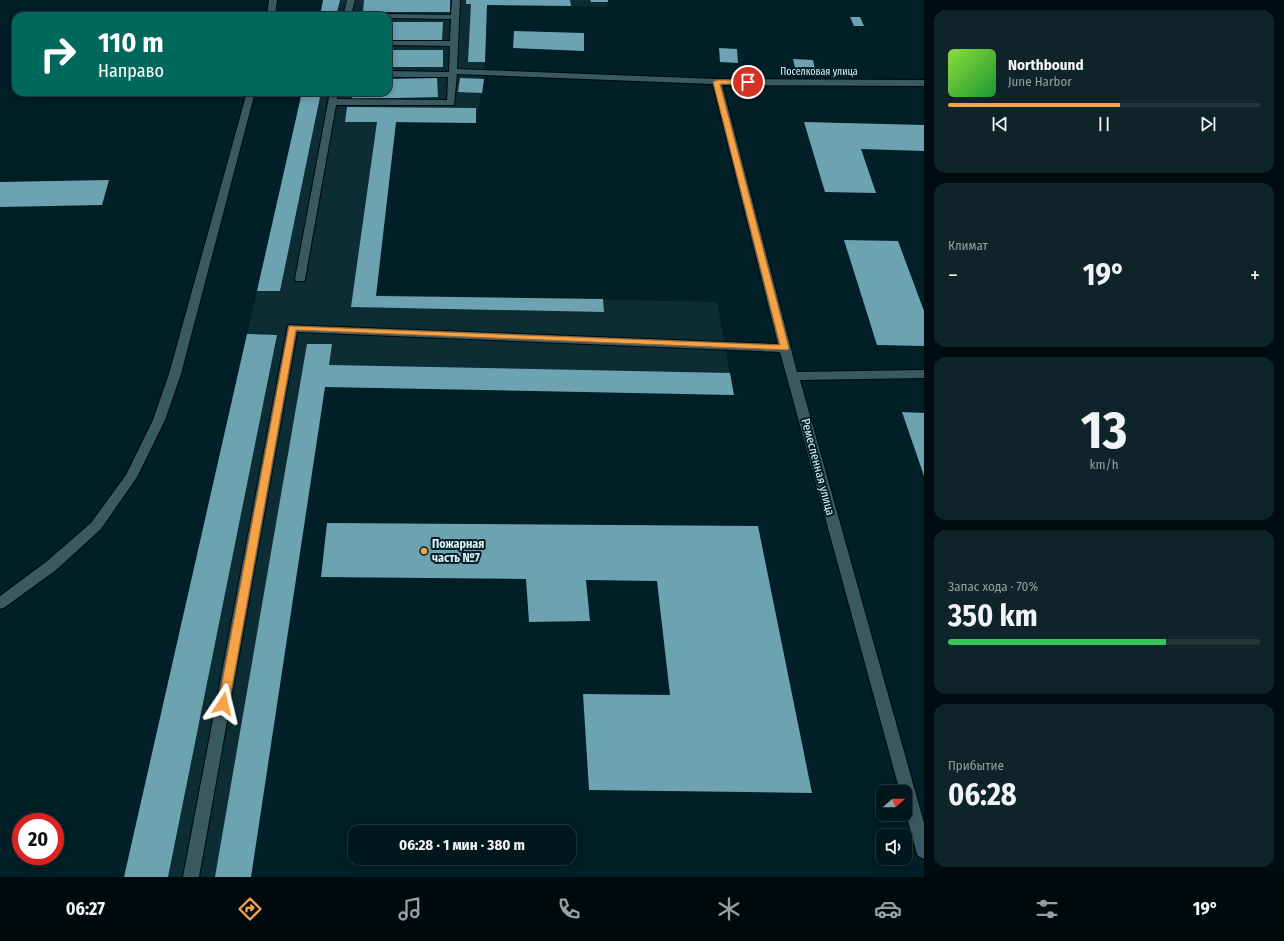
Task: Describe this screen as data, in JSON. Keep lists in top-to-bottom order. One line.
{"streets":{"street":["Поселковая улица","Ремесленная улица"]},"crossings":[["Поселковая улица","Ремесленная улица"]],"places":["Пожарная часть №7"],"north":"right","page":{"turn":["110 m","Направо"],"song":["Northbound","June Harbor"],"tile":["Климат",["13","km/h"],["Запас хода · 70%","350 km"],["Прибытие","06:28"]],"heat":["−","19°","+"],"limit":"20","trip":"06:28 · 1 мин · 380 m","tabs":["06:27","19°"]}}
